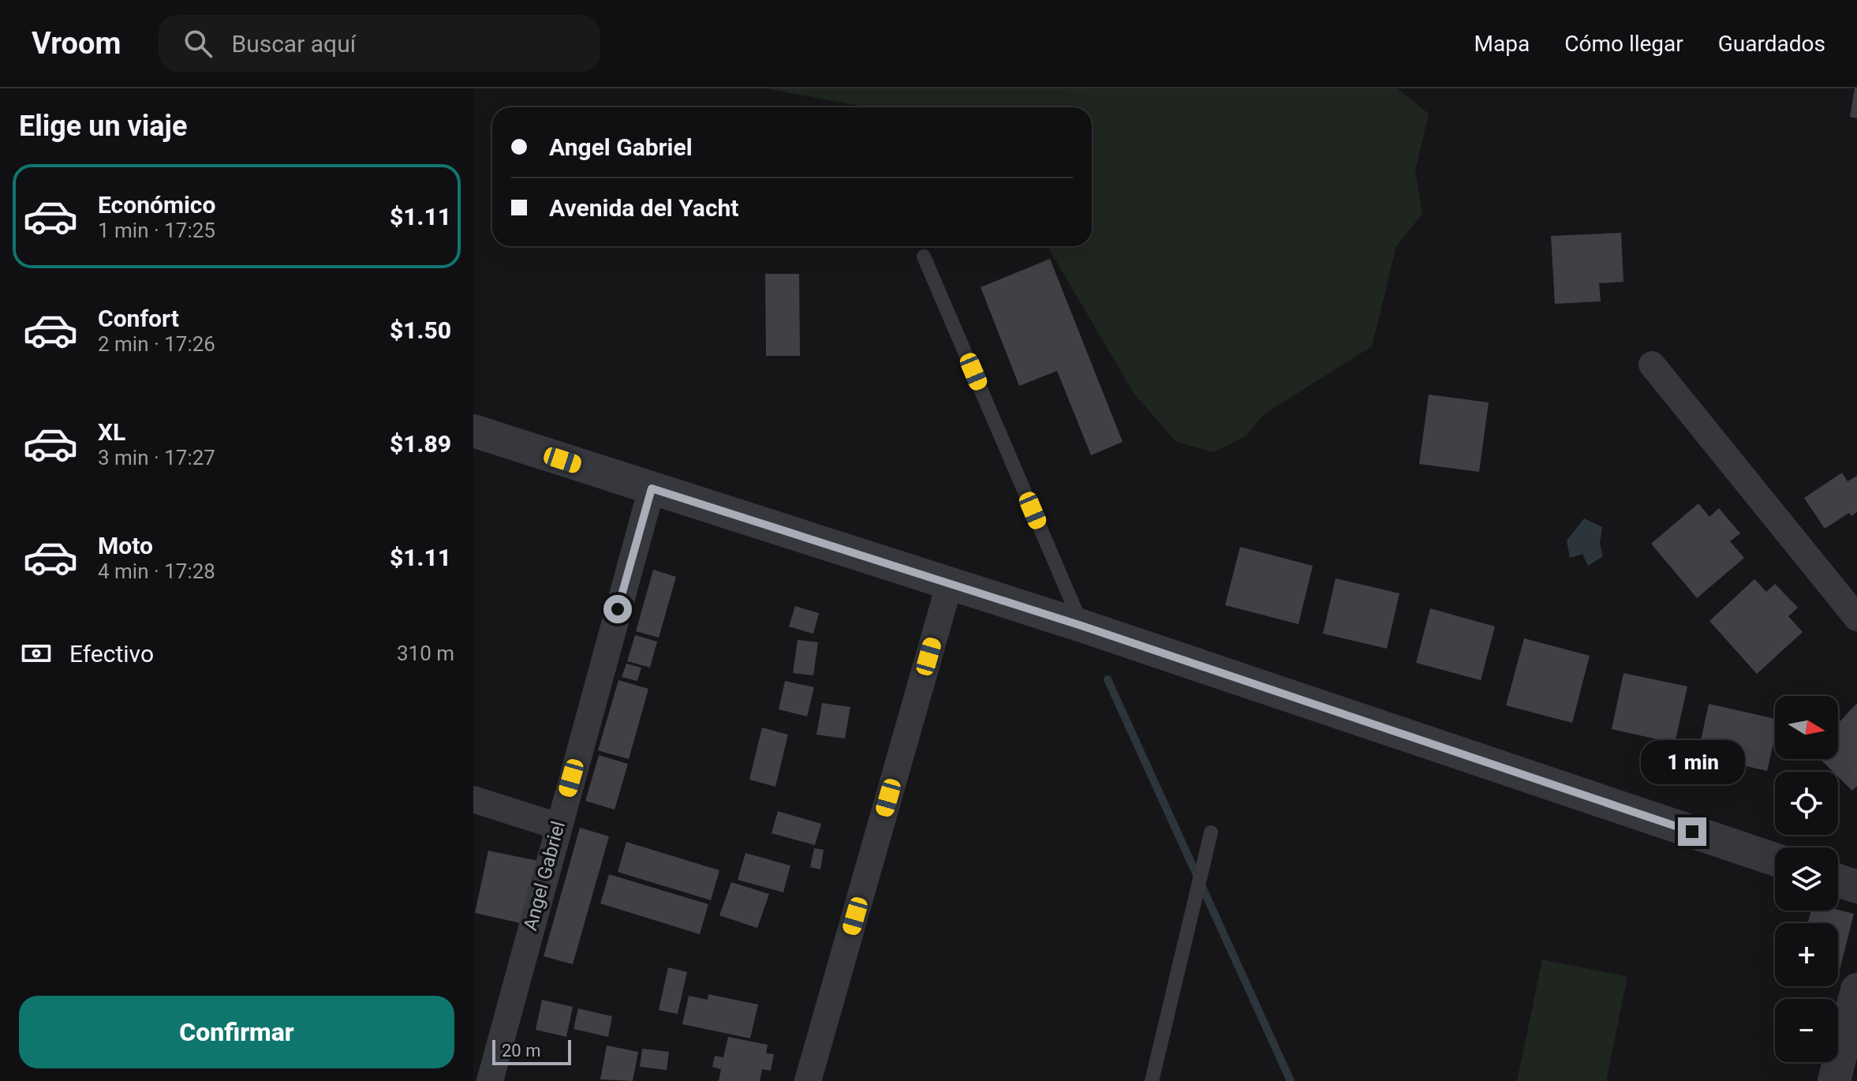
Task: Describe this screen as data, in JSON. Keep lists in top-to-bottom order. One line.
{"streets":{"street":["Angel Gabriel"]},"scale_bar":"20 m","north":"right","page":{"header":"Vroom","search":"Buscar aquí","nav":["Mapa","Cómo llegar","Guardados"],"heading":"Elige un viaje","banner":["Angel Gabriel","Avenida del Yacht"],"list":[{"name":"Económico","note":"1 min · 17:25","value":"$1.11"},{"name":"Confort","note":"2 min · 17:26","value":"$1.50"},{"name":"XL","note":"3 min · 17:27","value":"$1.89"},{"name":"Moto","note":"4 min · 17:28","value":"$1.11"}],"pay":["Efectivo","310 m"],"map_buttons":["+","−"],"bubble":"1 min","buttons":"Confirmar","scale":"20 m"}}
